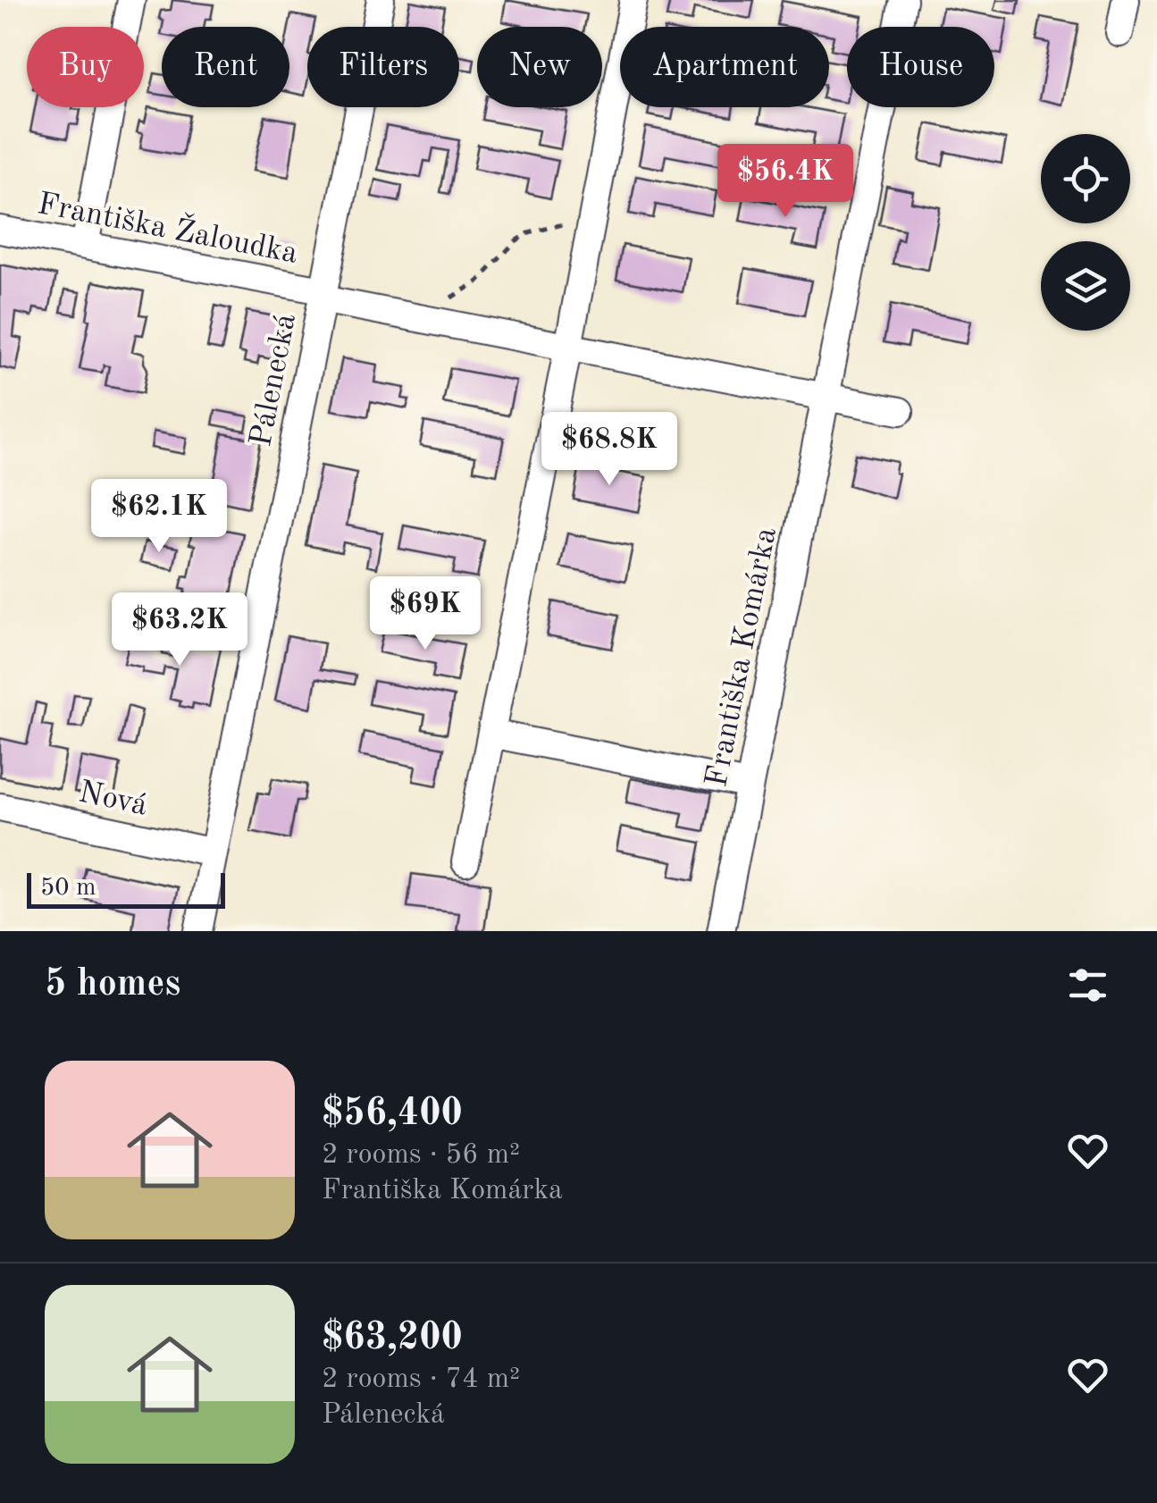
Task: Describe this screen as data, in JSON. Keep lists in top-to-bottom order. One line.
{"streets":{"street":["Františka Žaloudka","Pálenecká","Františka Komárka","Nová"]},"crossings":[["Františka Žaloudka","Pálenecká"],["Pálenecká","Nová"]],"scale_bar":"50 m","page":{"chip":["Buy","Rent","Filters","New","Apartment","House"],"price":["$56.4K","$68.8K","$62.1K","$69K","$63.2K"],"scale":"50 m","heading":"5 homes","list":[{"name":"$56,400","note":"2 rooms · 56 m² · Františka Komárka"},{"name":"$63,200","note":"2 rooms · 74 m² · Pálenecká"}]}}
